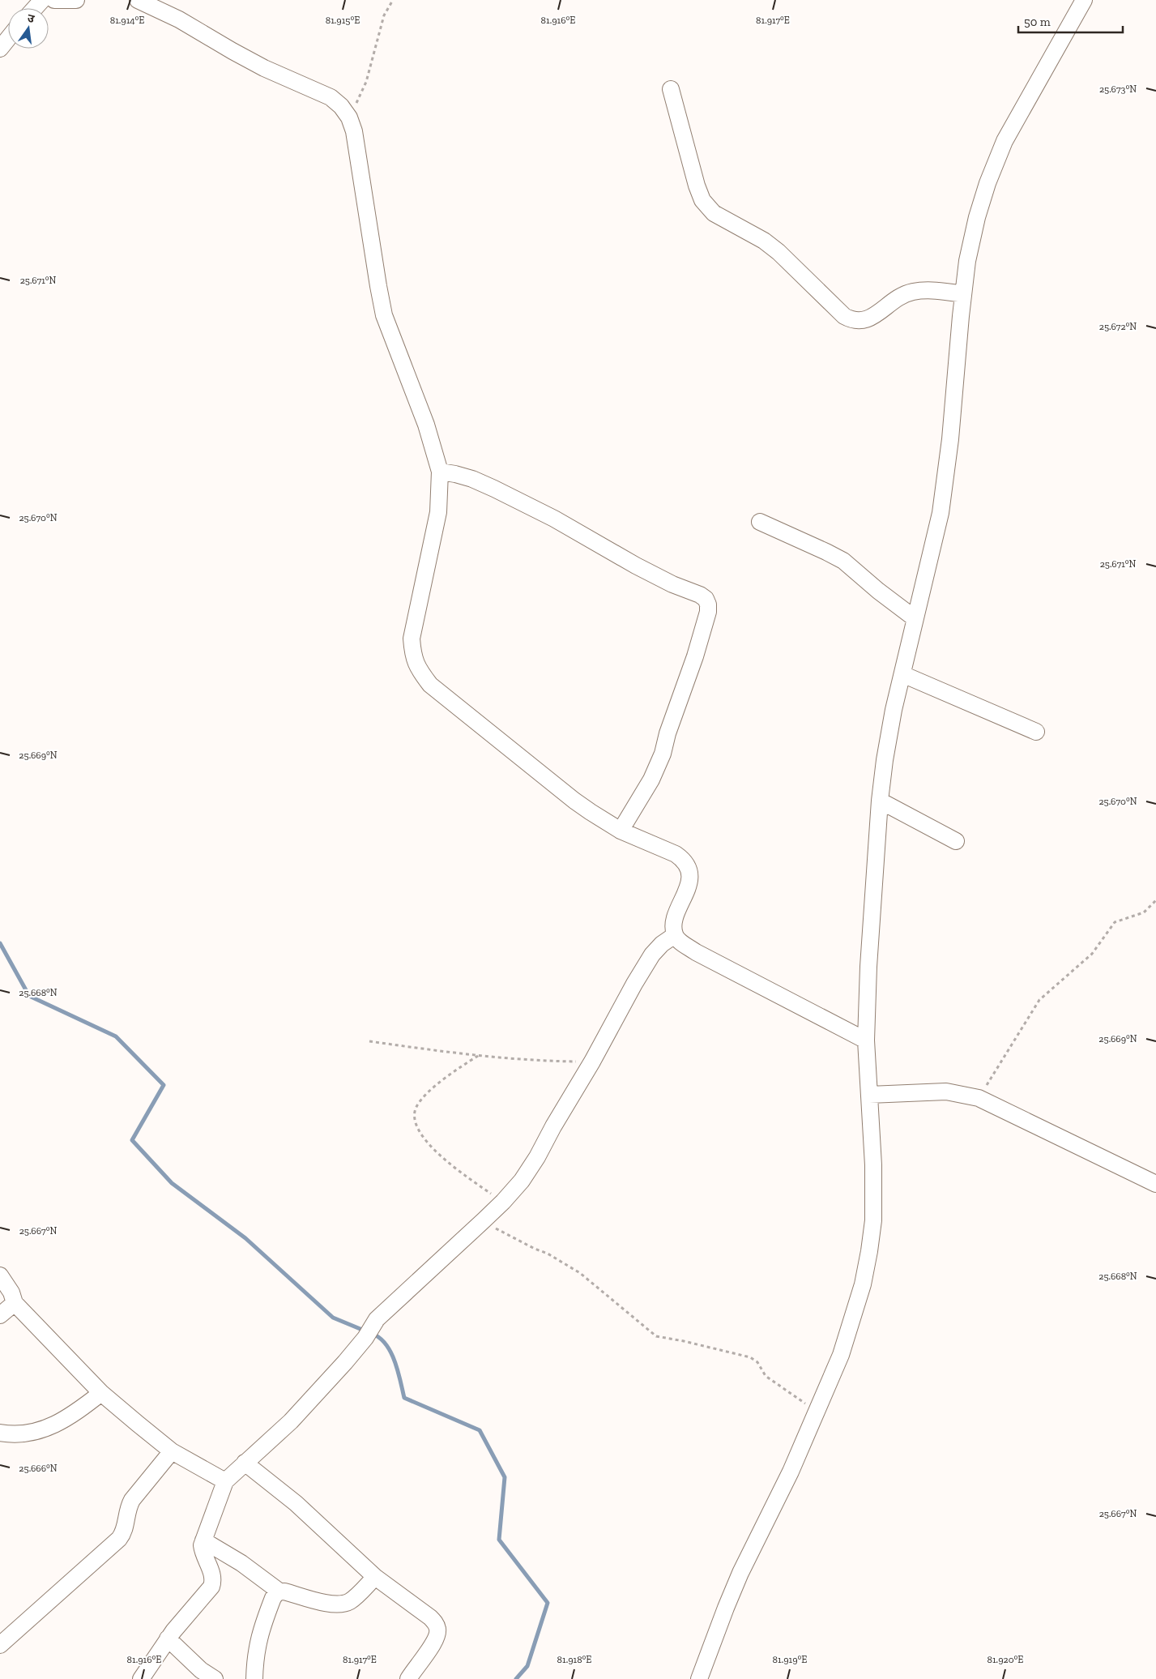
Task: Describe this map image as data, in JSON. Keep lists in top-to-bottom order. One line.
{"scale_bar":"50 m","north":"top","coordinates":["81.914°E","81.915°E","81.916°E","81.917°E","25.673°N","25.671°N","25.672°N","25.670°N","25.669°N","25.668°N","25.667°N","25.666°N","81.918°E","81.919°E","81.920°E"]}
